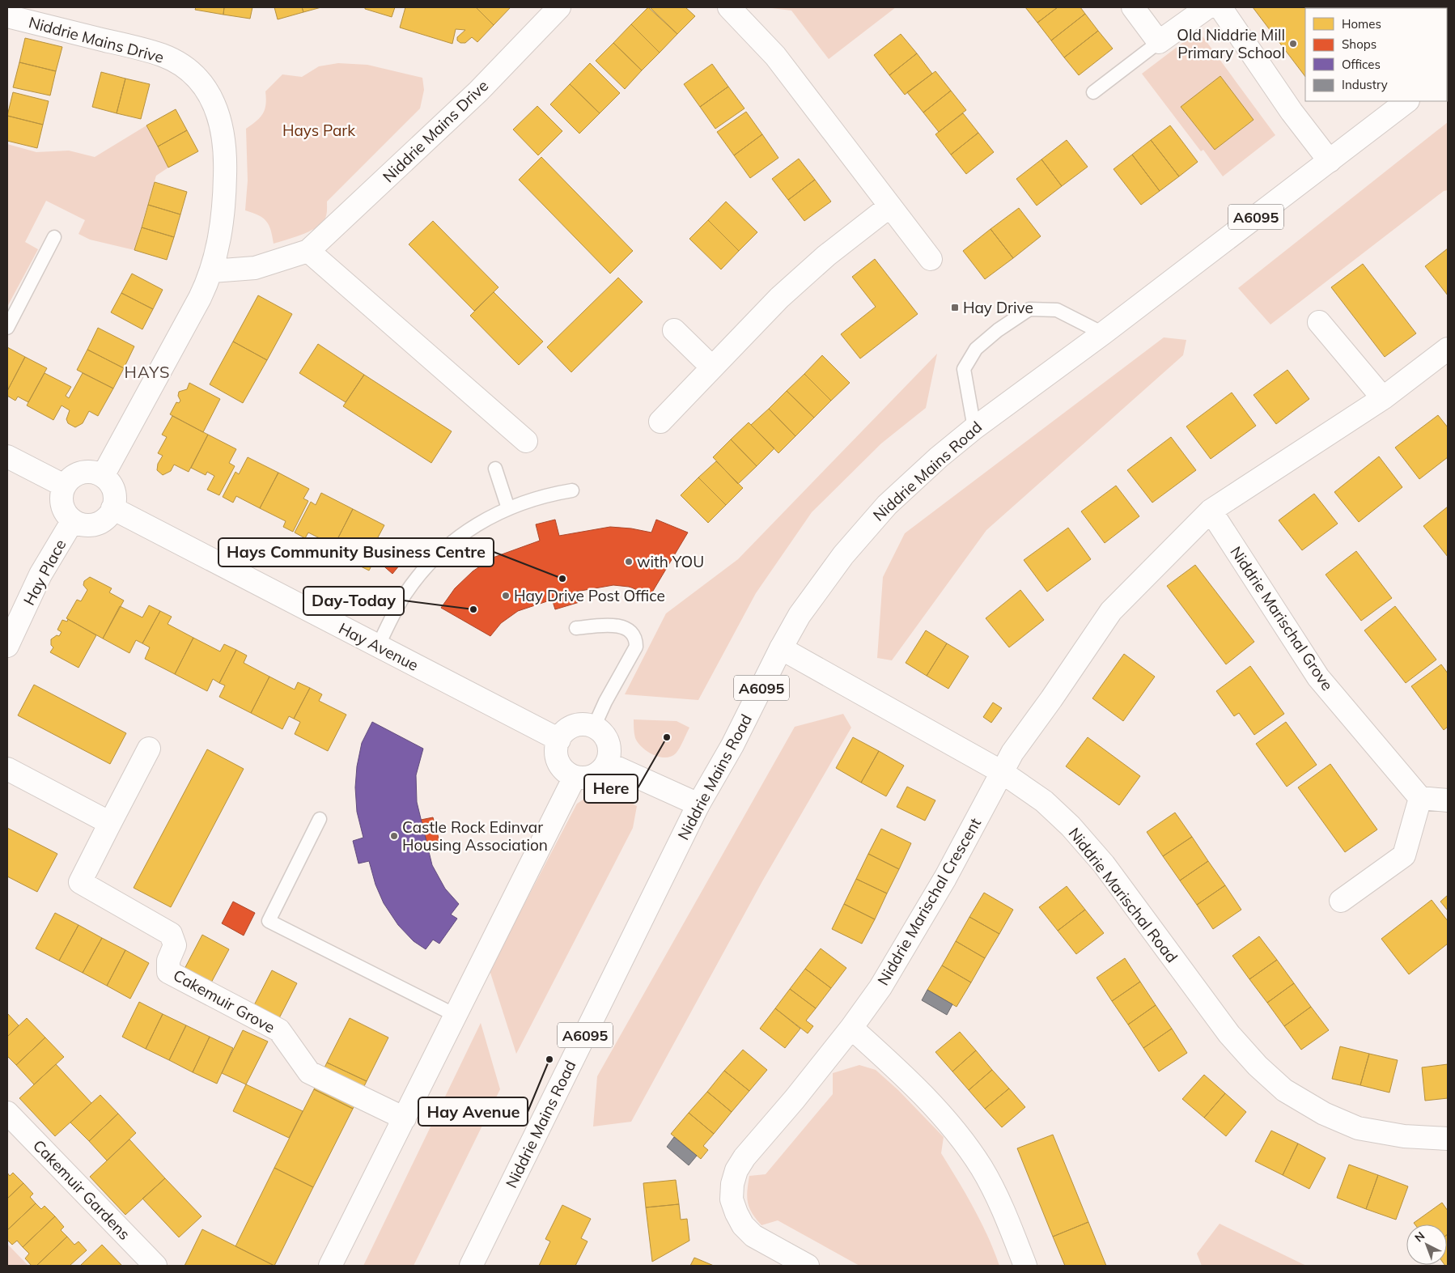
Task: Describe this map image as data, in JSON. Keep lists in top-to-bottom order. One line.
{"streets":{"street":["Niddrie Mains Drive","A6095","Niddrie Mains Road","Hay Place","Niddrie Marischal Grove","Hay Avenue","Niddrie Marischal Road","Niddrie Marischal Crescent","Cakemuir Grove","Cakemuir Gardens"]},"crossings":[["Niddrie Mains Drive","Hay Place"],["Niddrie Mains Drive","Hay Avenue"],["Niddrie Mains Road","Niddrie Marischal Road"],["Hay Place","Hay Avenue"],["Niddrie Marischal Road","Niddrie Marischal Crescent"]],"districts":["HAYS"],"parks":["Hays Park"],"places":{"other":["Old Niddrie Mill Primary School","with YOU","Hays Community Business Centre","Hay Drive Post Office","Day-Today","Here","Castle Rock Edinvar Housing Association","Hay Avenue"],"transit":["Hay Drive"]},"legend":["Homes","Shops","Offices","Industry"],"north":"top left"}
